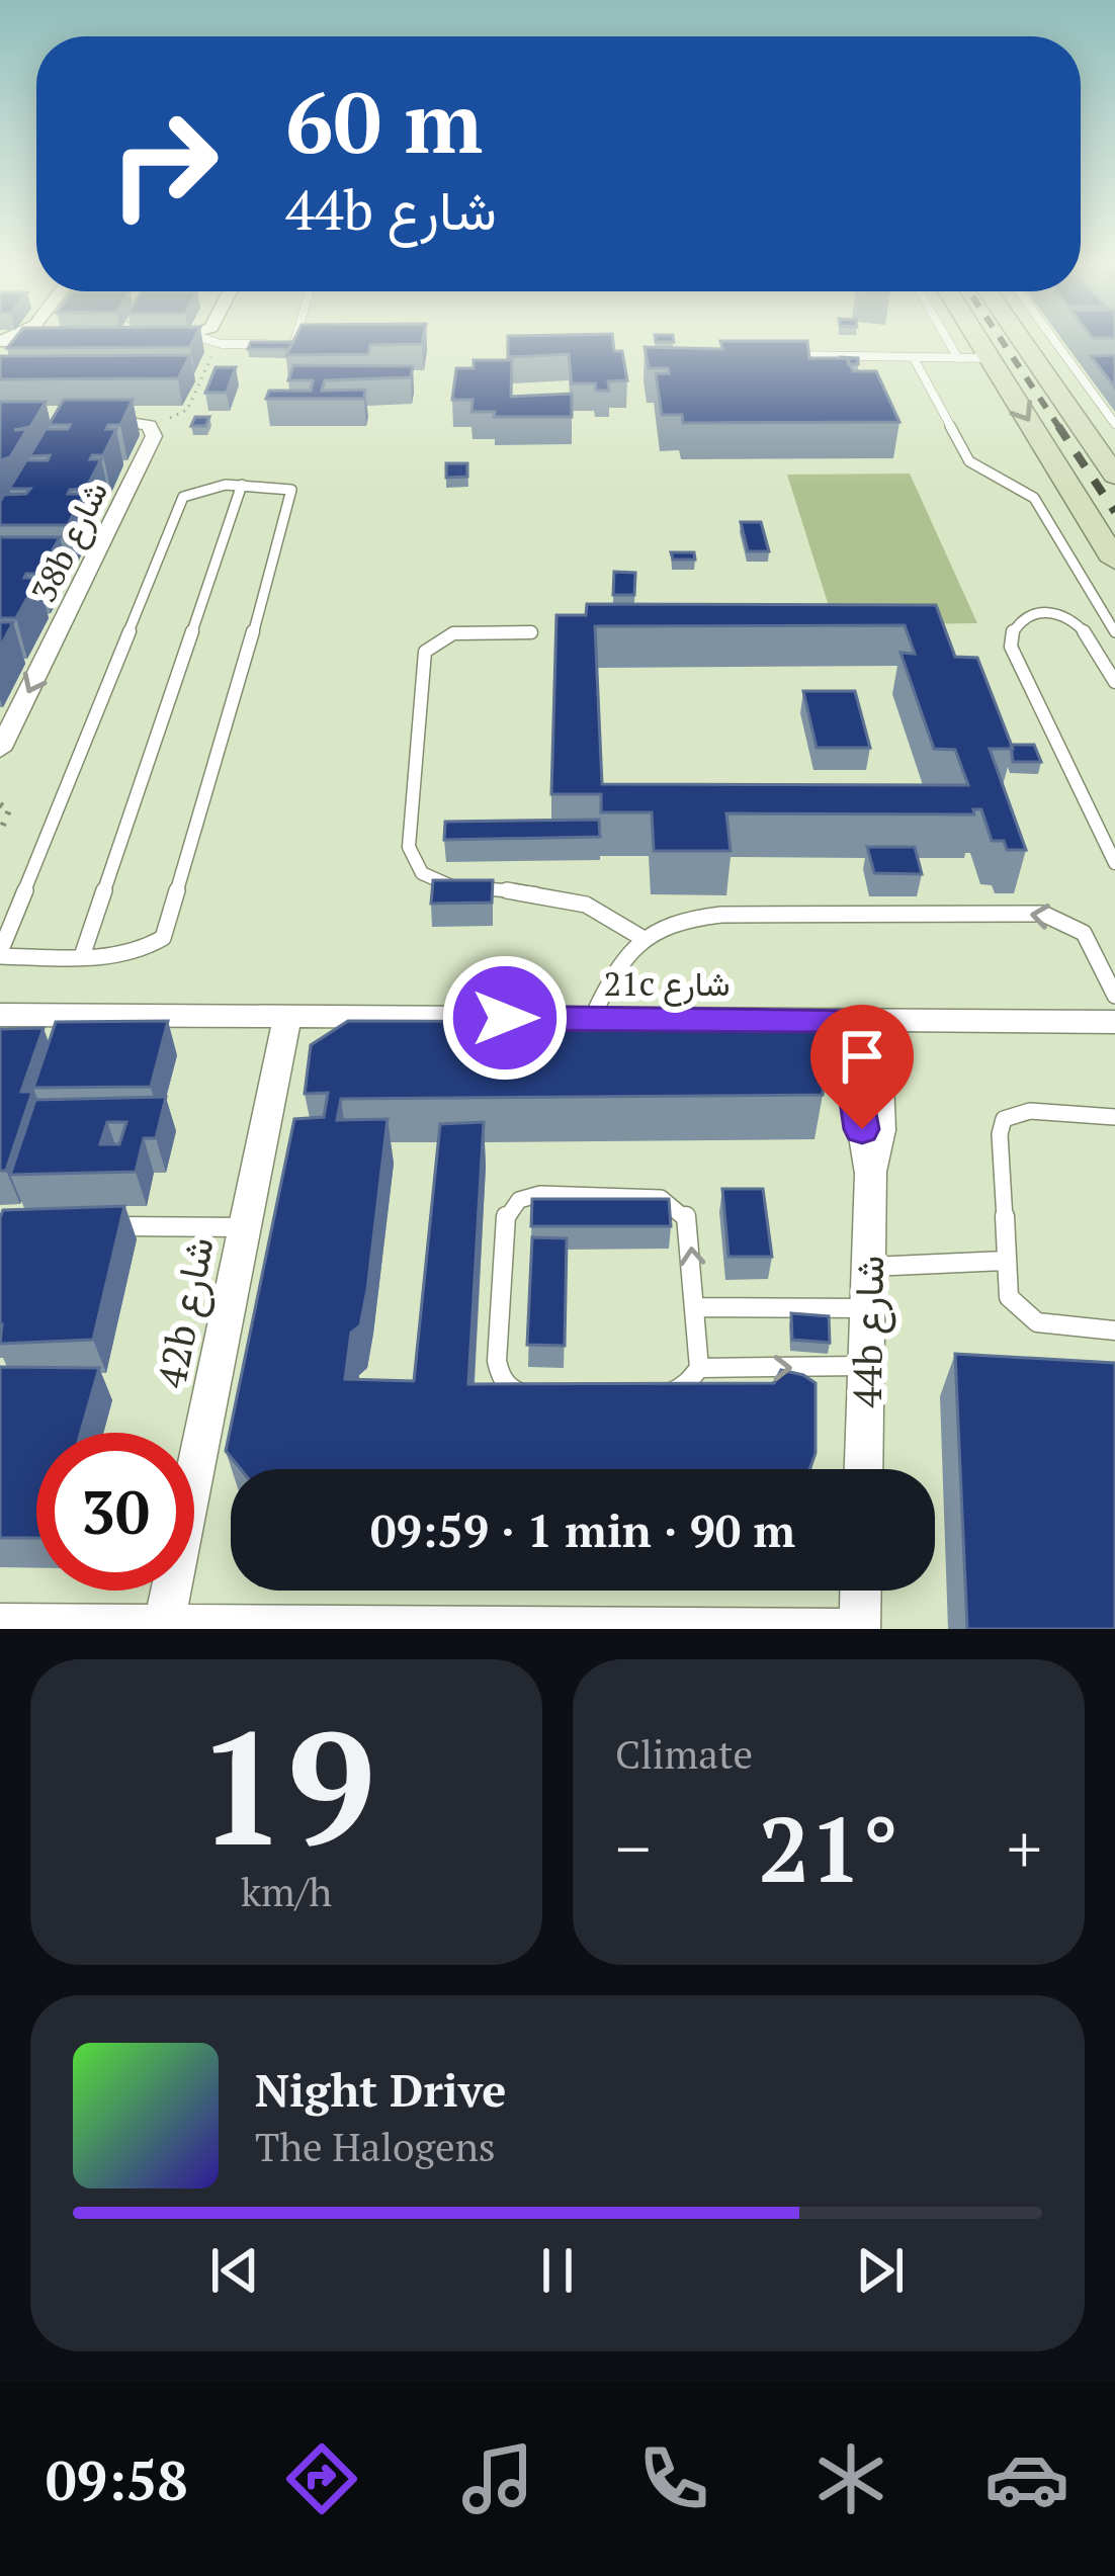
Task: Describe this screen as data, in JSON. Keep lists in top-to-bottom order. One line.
{"streets":{"street":["38b شارع","21c شارع","42b شارع","44b شارع"]},"crossings":[["21c شارع","42b شارع"],["21c شارع","44b شارع"]],"one_way":["38b شارع"],"page":{"turn":["60 m","44b شارع"],"limit":"30","trip":"09:59 · 1 min · 90 m","tile":[["19","km/h"],"Climate"],"heat":["−","21°","+"],"song":["Night Drive","The Halogens"],"tabs":"09:58"}}
